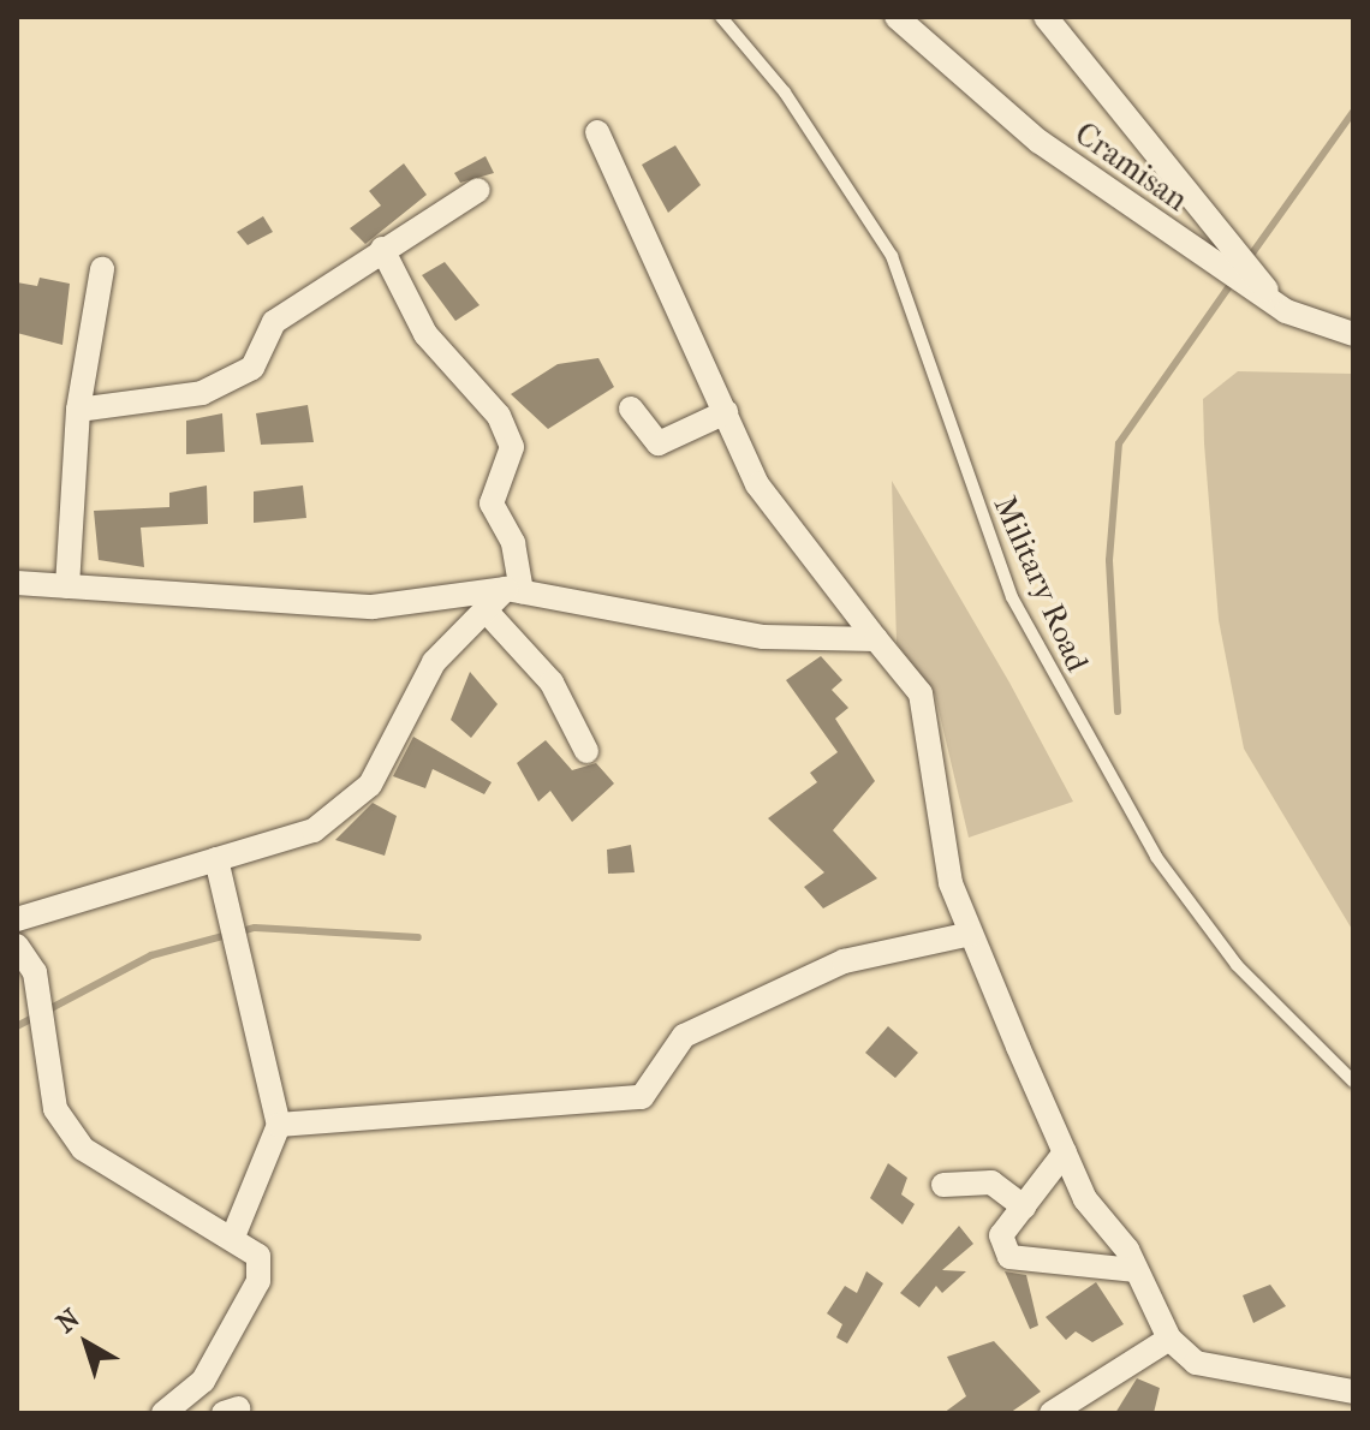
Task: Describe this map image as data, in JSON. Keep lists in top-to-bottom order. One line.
{"streets":{"street":["Cramisan"],"lane":["Military Road"]},"north":"top left"}
